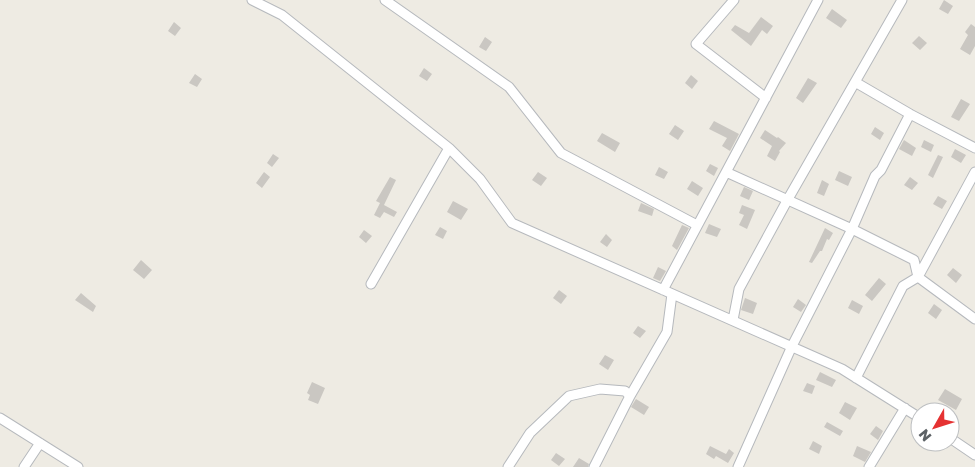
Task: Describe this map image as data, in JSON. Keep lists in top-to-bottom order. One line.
{"north":"bottom left"}
